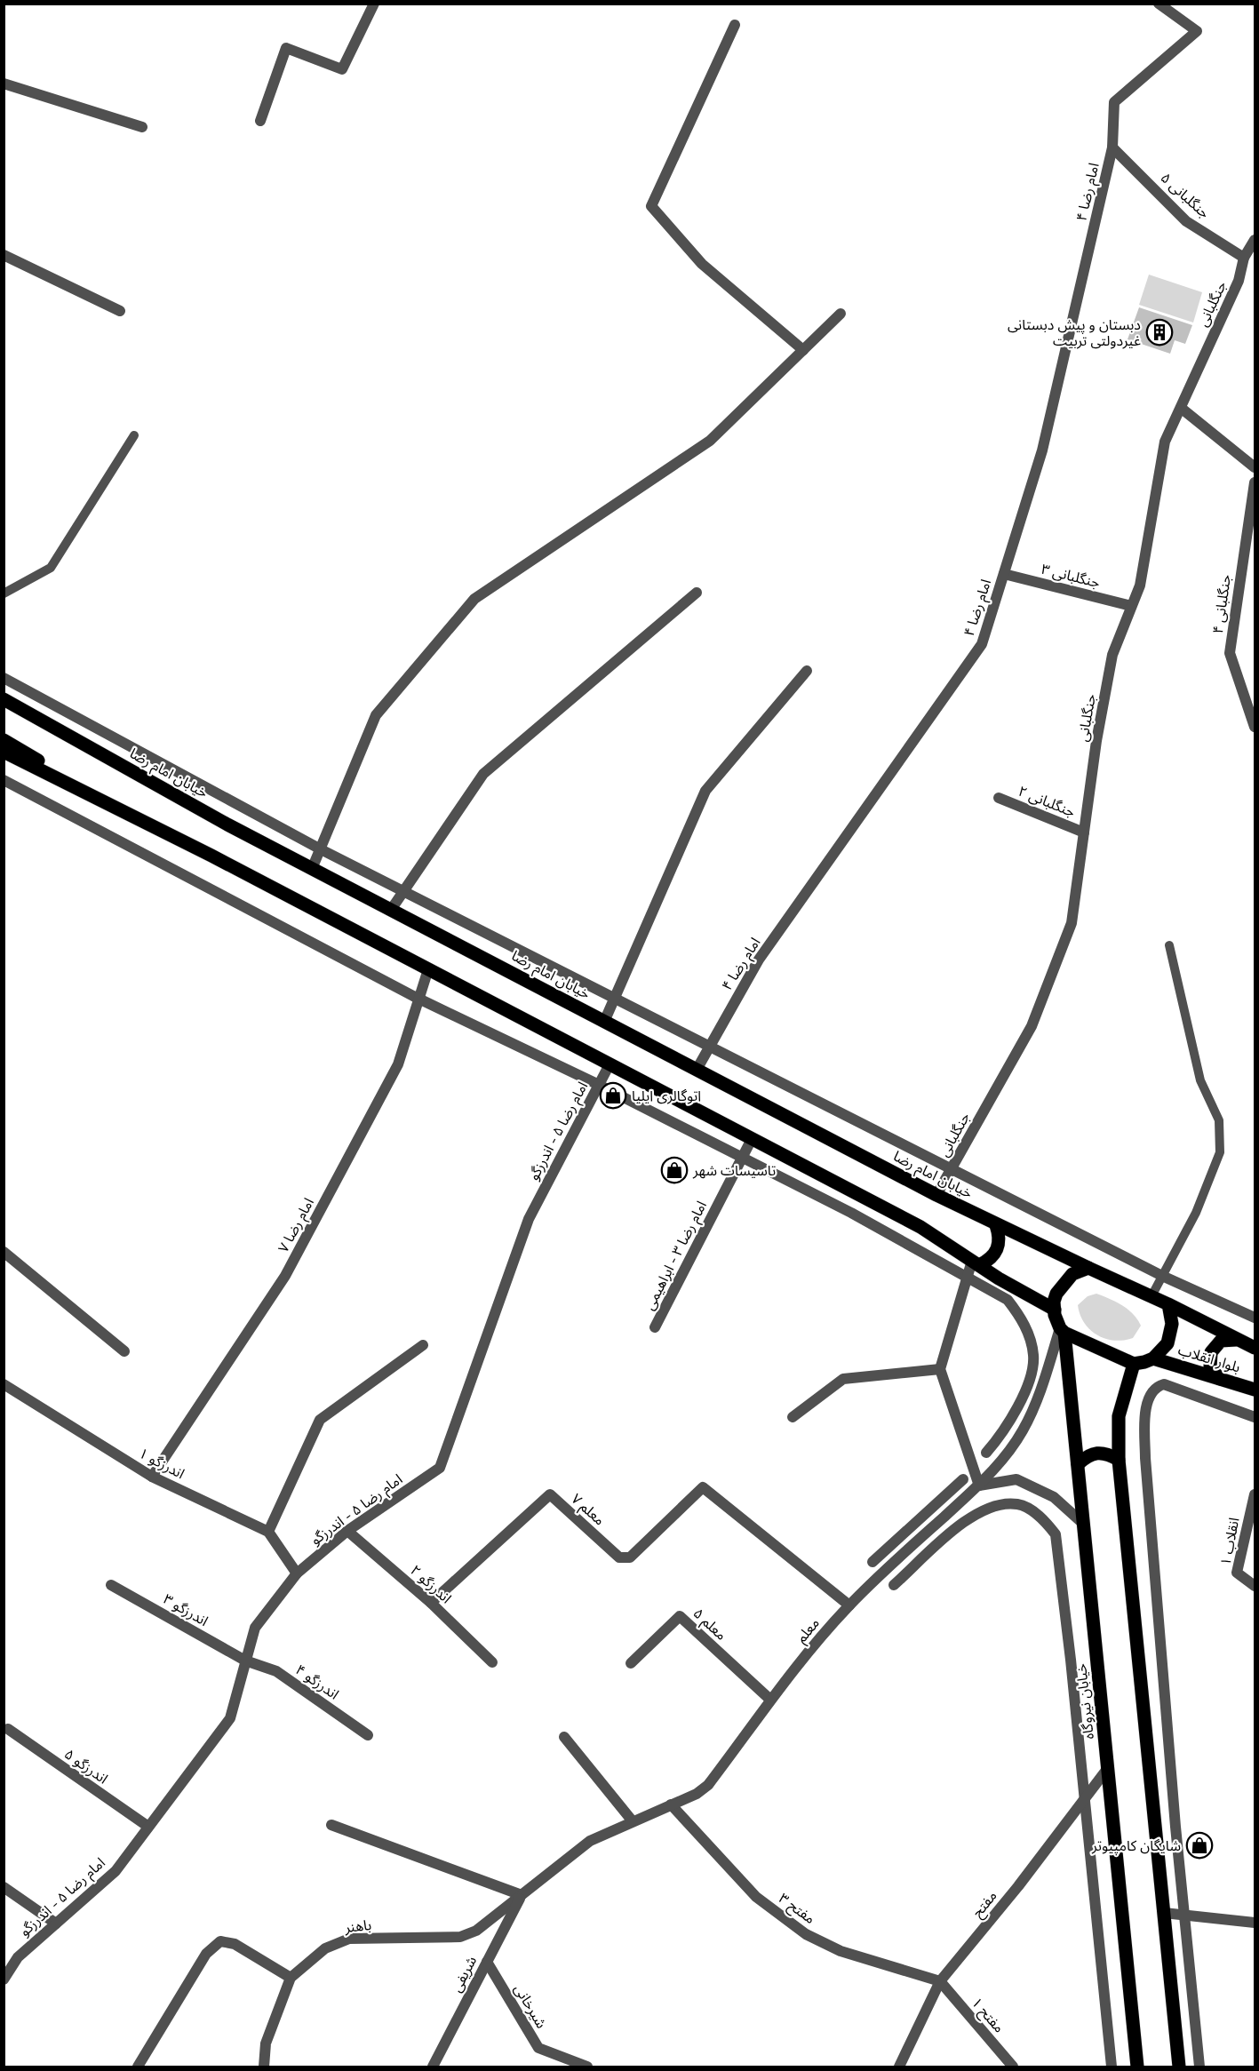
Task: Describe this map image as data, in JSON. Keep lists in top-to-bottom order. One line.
{"streets":{"main road":["خیابان امام رضا","بلوار انقلاب","خیابان نیروگاه"],"street":["امام رضا ۴","جنگلبانی ۵","جنگلبانی","جنگلبانی ۳","جنگلبانی ۴","جنگلبانی ۲","امام رضا ۵ - اندرزگو","امام رضا ۷","امام رضا ۳ - ابراهیمی","اندرزگو ۱","معلم ۷","انقلاب ۱","اندرزگو ۲","اندرزگو ۳","معلم ۵","معلم","اندرزگو ۴","اندرزگو ۵","مفتح","مفتح ۳","باهنر","شریفی","شیرخانی","مفتح ۱"]},"crossings":[["امام رضا ۴","جنگلبانی ۵"],["امام رضا ۴","جنگلبانی ۳"],["امام رضا ۴","خیابان امام رضا"],["جنگلبانی ۵","جنگلبانی"],["جنگلبانی","جنگلبانی ۳"],["جنگلبانی","خیابان امام رضا"],["جنگلبانی","جنگلبانی ۲"],["خیابان امام رضا","بلوار انقلاب"],["امام رضا ۵ - اندرزگو","اندرزگو ۲"],["امام رضا ۵ - اندرزگو","اندرزگو ۳"],["امام رضا ۵ - اندرزگو","اندرزگو ۴"],["امام رضا ۵ - اندرزگو","اندرزگو ۵"],["امام رضا ۷","اندرزگو ۱"],["معلم ۷","اندرزگو ۲"],["معلم ۷","معلم"],["اندرزگو ۳","اندرزگو ۴"],["معلم ۵","معلم"],["معلم","خیابان نیروگاه"],["معلم","مفتح ۳"],["معلم","باهنر"],["معلم","شریفی"],["خیابان نیروگاه","مفتح"],["مفتح","مفتح ۳"],["مفتح","مفتح ۱"],["مفتح ۳","مفتح ۱"],["باهنر","شریفی"],["شریفی","شیرخانی"]],"places":{"building":["دبستان و پیش دبستانی غیردولتی تربیت"],"shop":["اتوگالری ایلیا","تاسیسات شهر","شایگان کامپیوتر"]}}
